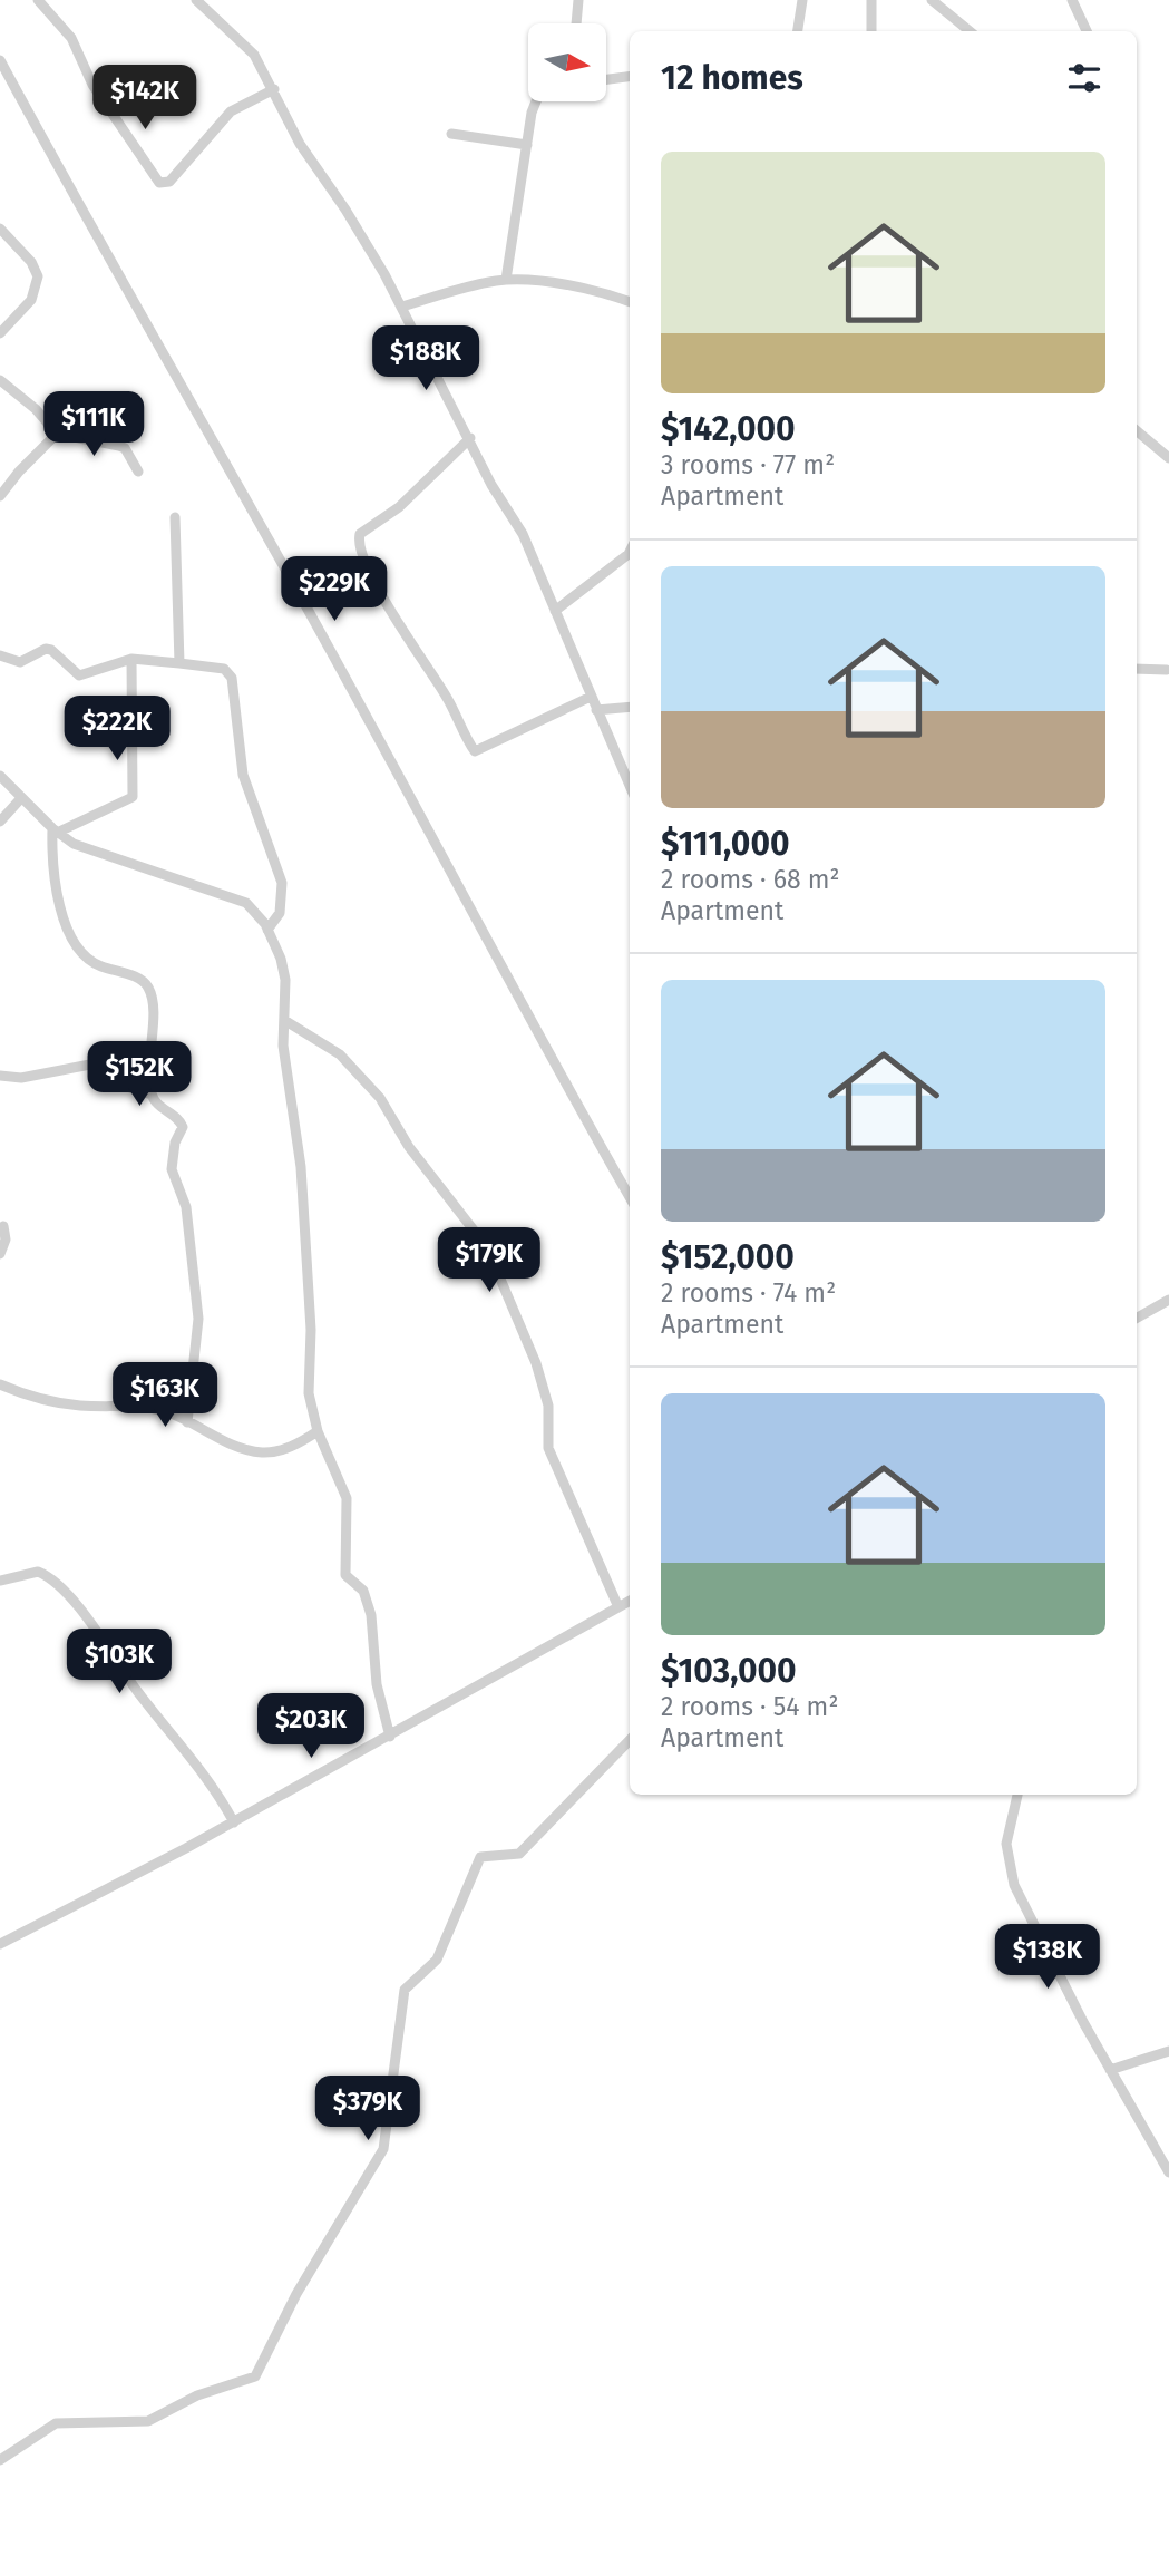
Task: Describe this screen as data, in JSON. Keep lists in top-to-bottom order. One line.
{"north":"right","page":{"heading":"12 homes","price":["$142K","$188K","$111K","$229K","$222K","$152K","$179K","$163K","$103K","$203K","$138K","$379K"],"list":[{"name":"$142,000","note":"3 rooms · 77 m² · Apartment"},{"name":"$111,000","note":"2 rooms · 68 m² · Apartment"},{"name":"$152,000","note":"2 rooms · 74 m² · Apartment"},{"name":"$103,000","note":"2 rooms · 54 m² · Apartment"}]}}
